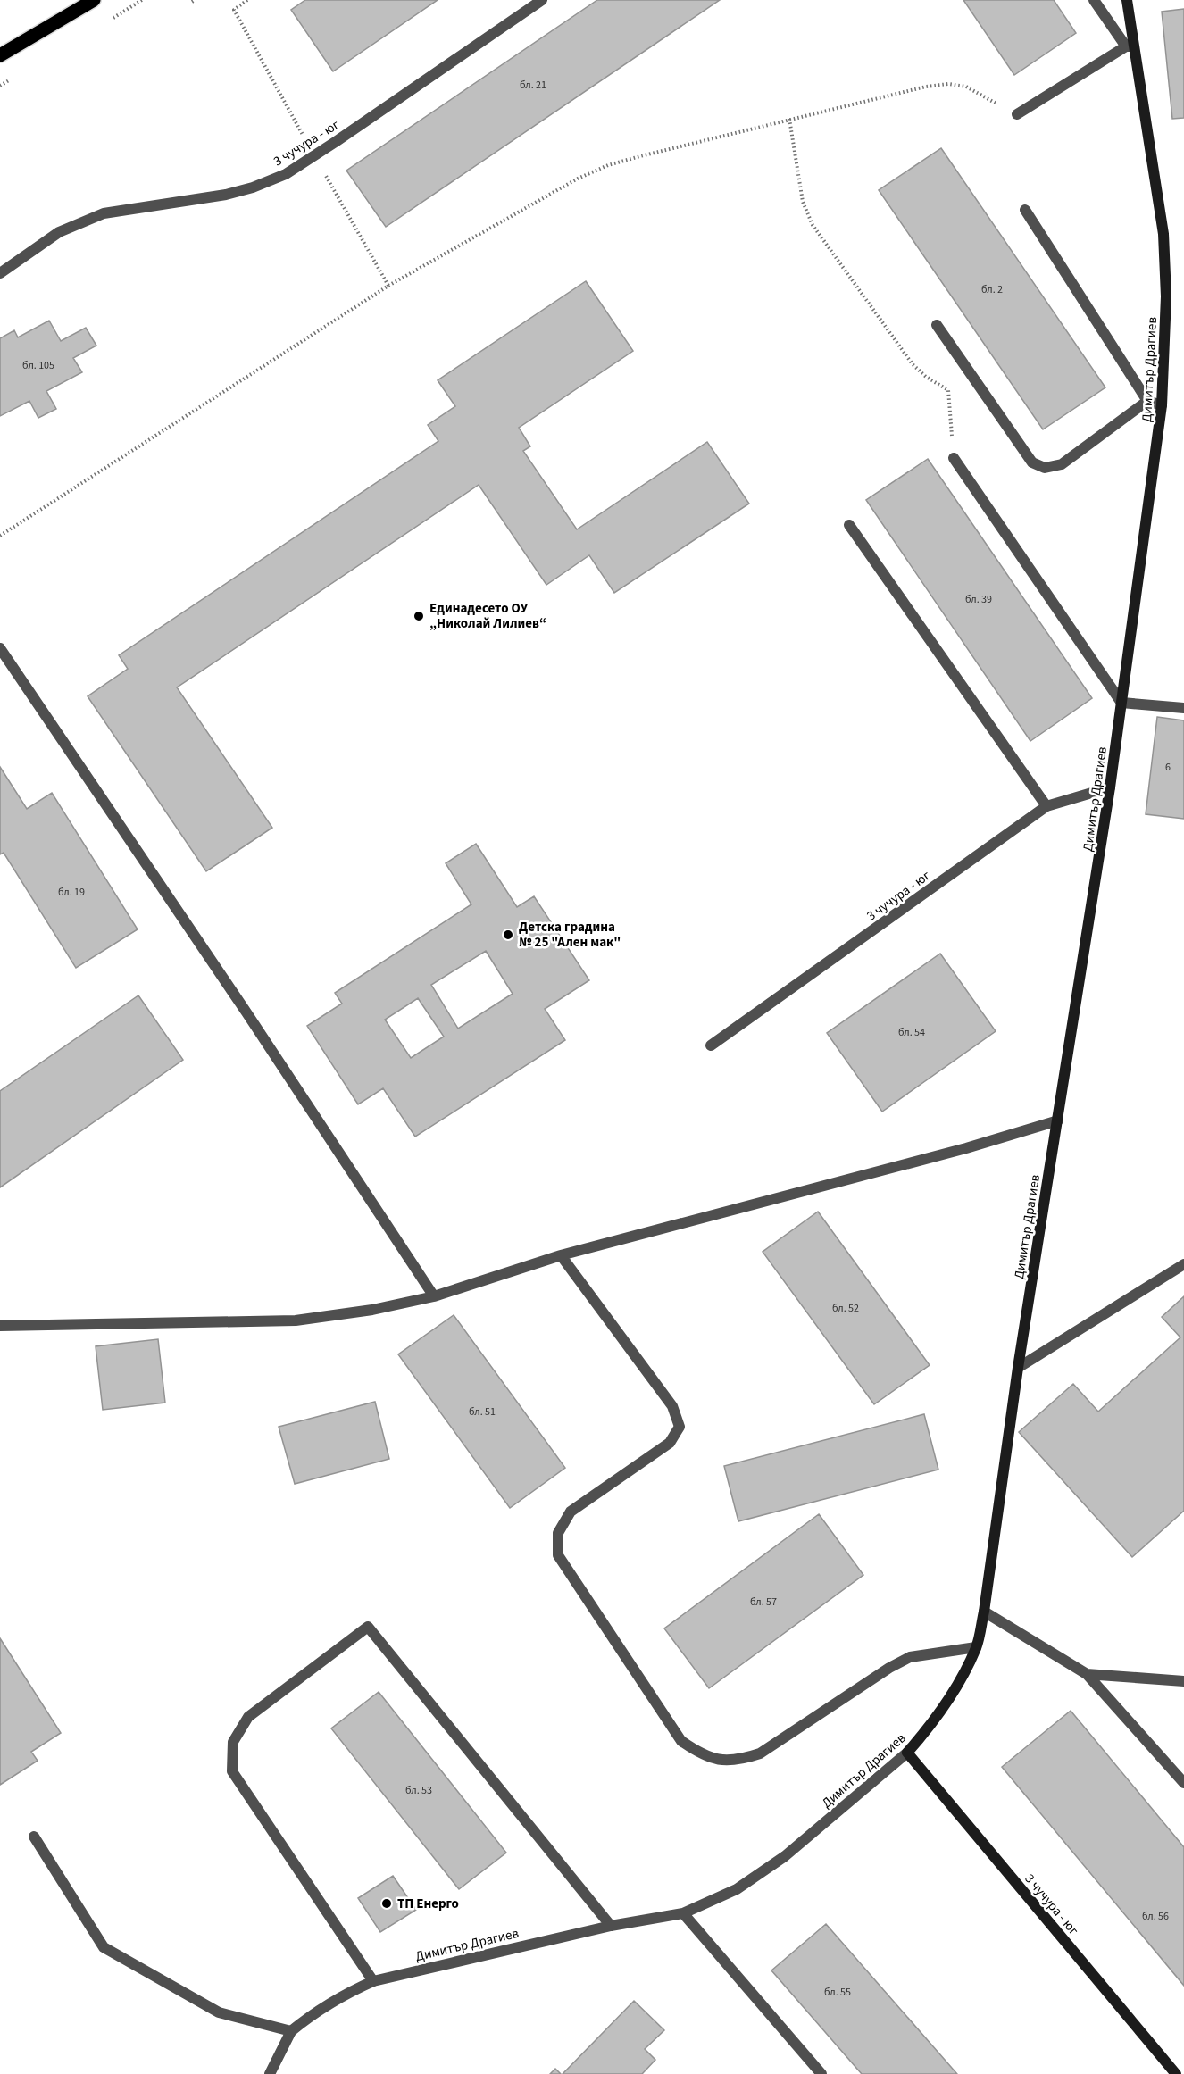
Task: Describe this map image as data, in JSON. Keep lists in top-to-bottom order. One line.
{"streets":{"street":["3 чучура - юг","Димитър Драгиев"]},"crossings":[["3 чучура - юг","Димитър Драгиев"]],"places":["Единадесето ОУ „Николай Лилиев“","Детска градина № 25 \"Ален мак\"","ТП Енерго"],"house_numbers":["бл. 21","бл. 2","бл. 105","бл. 39","6","бл. 19","бл. 54","бл. 52","бл. 51","бл. 57","бл. 53","бл. 56","бл. 55"]}
